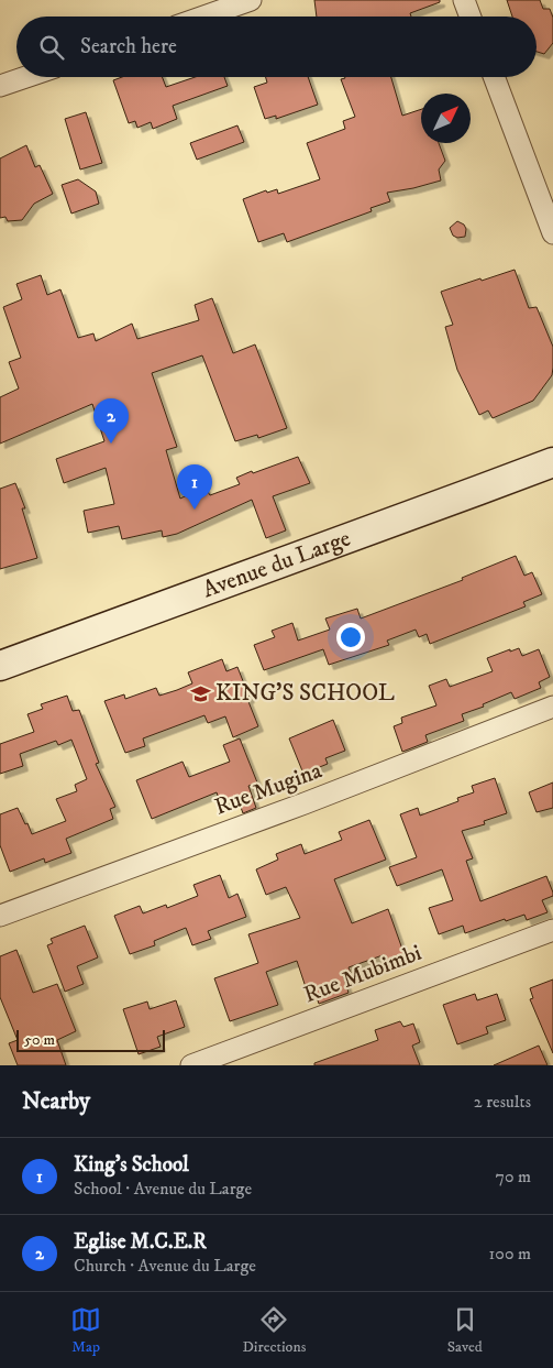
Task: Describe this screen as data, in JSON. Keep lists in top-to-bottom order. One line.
{"streets":{"main road":["Avenue du Large"],"street":["Rue Mugina","Rue Mubimbi"]},"places":{"school or university":["KING'S SCHOOL"]},"scale_bar":"50 m","north":"top right","page":{"search":"Search here","pins":["2","1"],"scale":"50 m","heading":["Nearby","2 results"],"list":[{"mark":"1","name":"King's School","note":"School · Avenue du Large","value":"70 m"},{"mark":"2","name":"Eglise M.C.E.R","note":"Church · Avenue du Large","value":"100 m"}],"nav":["Map","Directions","Saved"]}}
